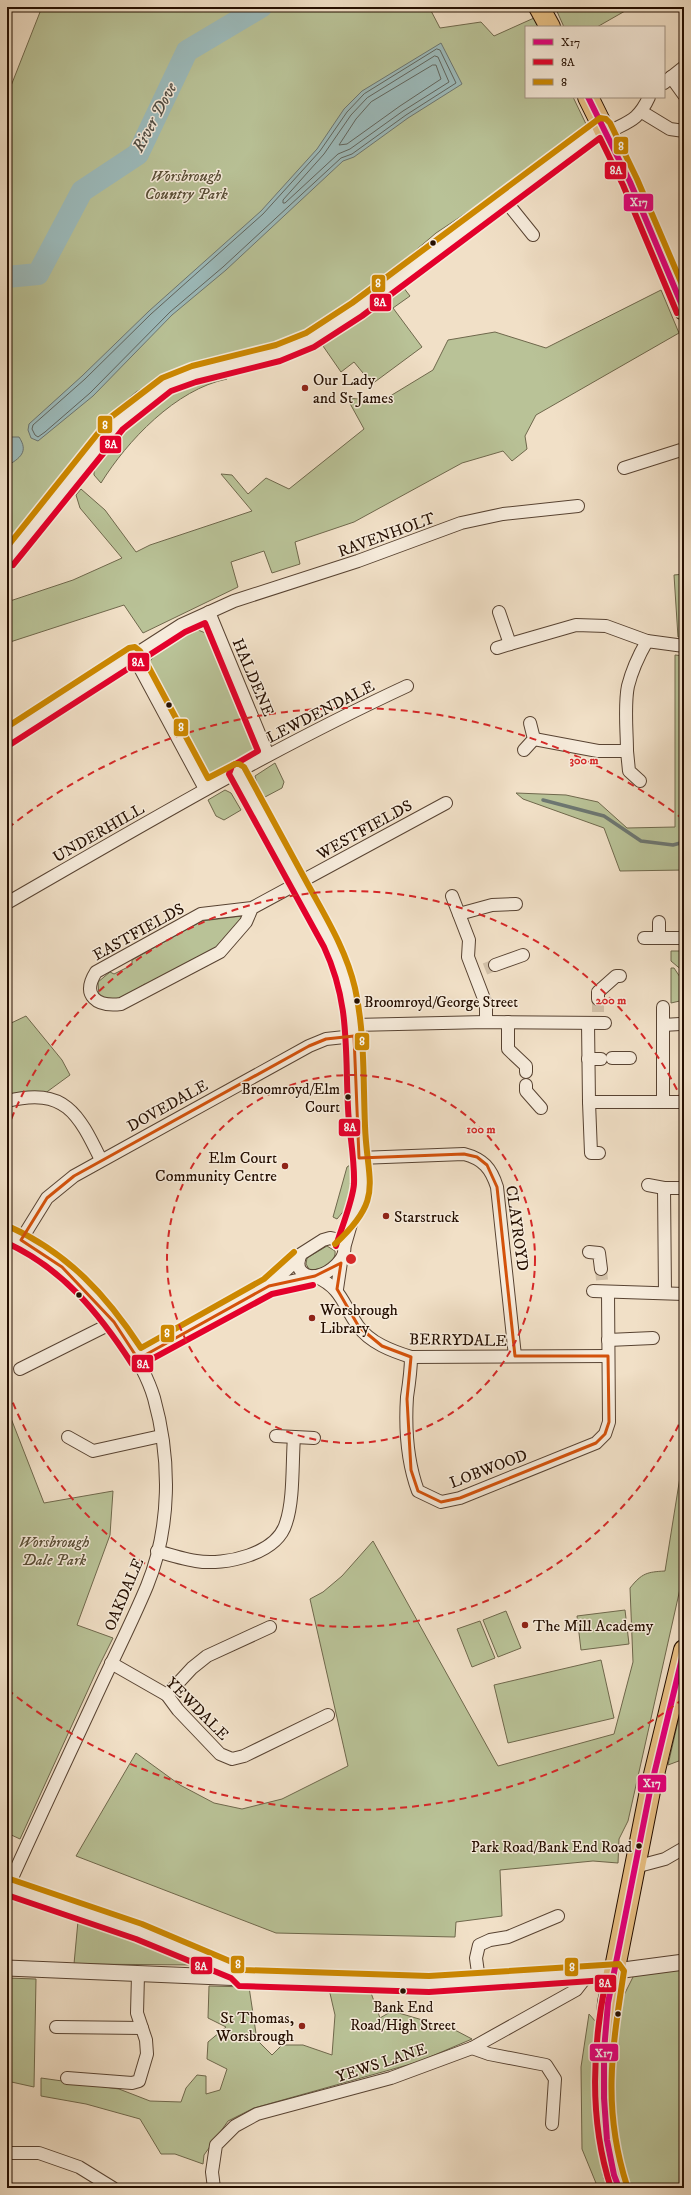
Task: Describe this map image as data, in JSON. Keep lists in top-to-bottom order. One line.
{"streets":{"street":["RAVENHOLT","HALDENE","LEWDENDALE","WESTFIELDS","UNDERHILL","EASTFIELDS","DOVEDALE","CLAYROYD","BERRYDALE","LOBWOOD","OAKDALE","YEWDALE","YEWS LANE"]},"crossings":[["RAVENHOLT","HALDENE"],["HALDENE","LEWDENDALE"],["LEWDENDALE","UNDERHILL"],["WESTFIELDS","EASTFIELDS"],["DOVEDALE","OAKDALE"],["CLAYROYD","BERRYDALE"],["BERRYDALE","LOBWOOD"],["OAKDALE","YEWDALE"]],"water":["River Dove"],"parks":["Worsbrough Country Park","Worsbrough Dale Park"],"places":["Our Lady and St James","Broomroyd/George Street","Broomroyd/Elm Court","Elm Court Community Centre","Starstruck","Worsbrough Library","The Mill Academy","Park Road/Bank End Road","Bank End Road/High Street","St Thomas, Worsbrough"],"lines":["transit line X17","transit line 8","transit line 8A"],"legend":["X17","8A","8"],"rings":["300 m","200 m","100 m"]}
